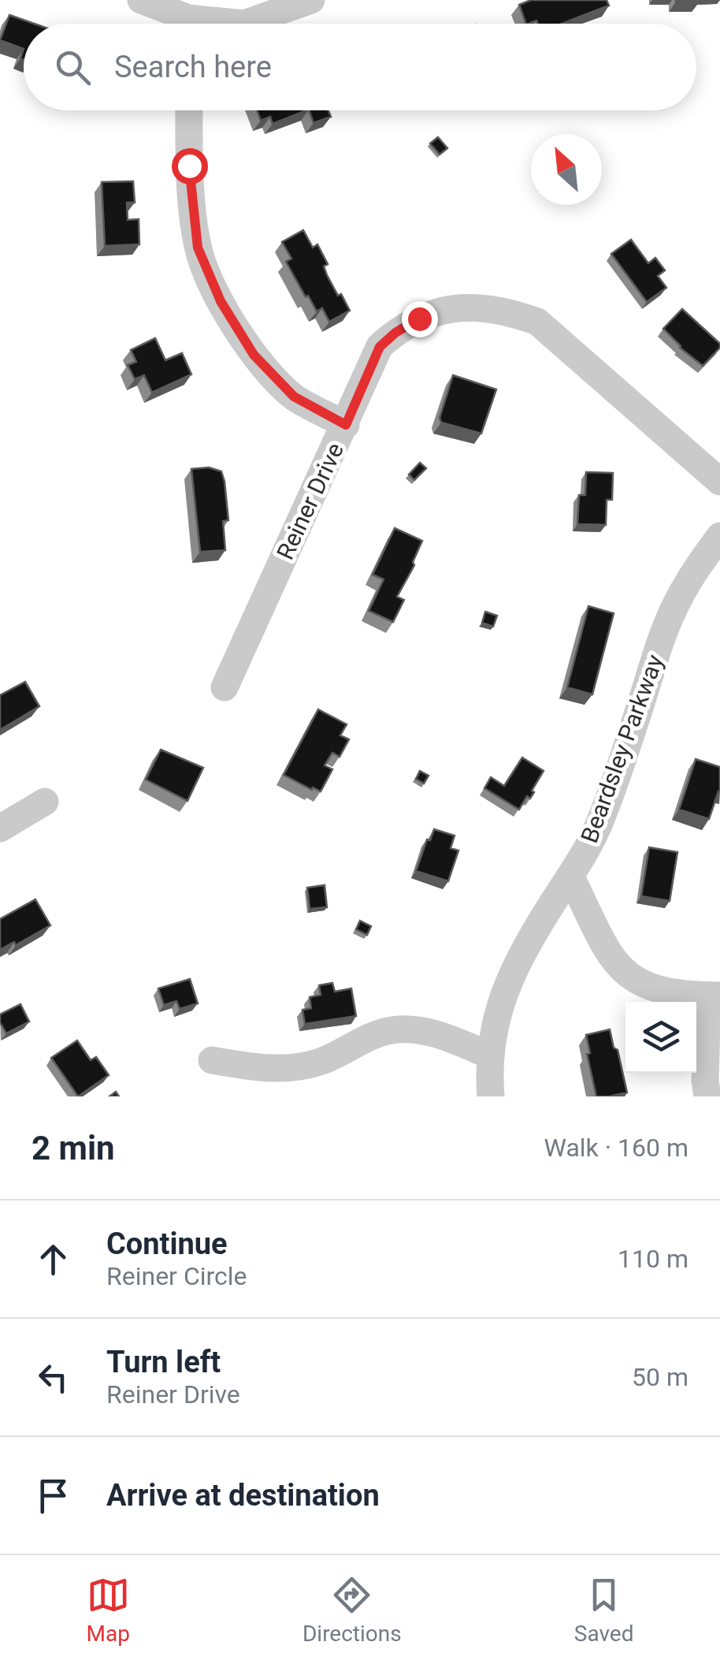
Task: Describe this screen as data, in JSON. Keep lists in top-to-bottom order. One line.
{"streets":{"street":["Reiner Drive","Beardsley Parkway"]},"north":"top left","page":{"search":"Search here","heading":["2 min","Walk · 160 m"],"list":[["Continue","Reiner Circle","110 m"],["Turn left","Reiner Drive","50 m"],"Arrive at destination"],"nav":["Map","Directions","Saved"]}}
